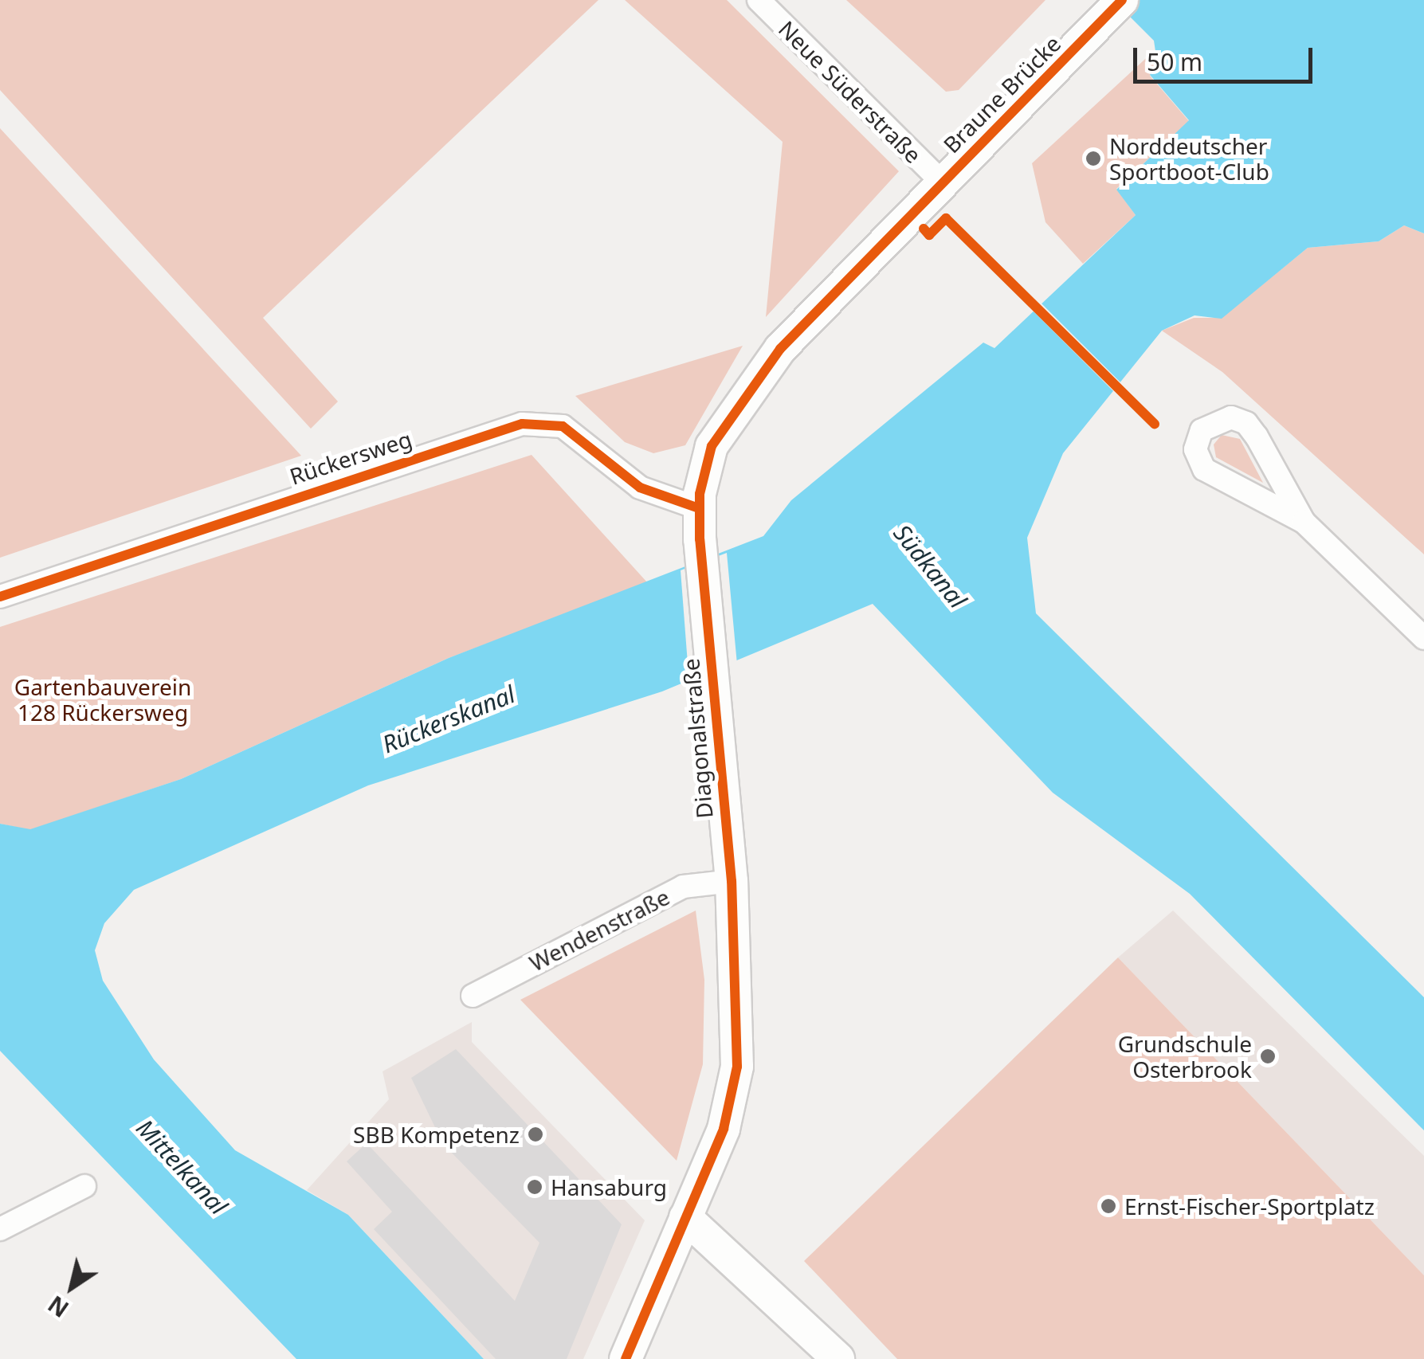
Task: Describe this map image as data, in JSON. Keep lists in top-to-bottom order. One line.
{"streets":{"street":["Neue Süderstraße","Braune Brücke","Rückersweg","Diagonalstraße","Wendenstraße"]},"crossings":[["Neue Süderstraße","Braune Brücke"],["Neue Süderstraße","Diagonalstraße"],["Braune Brücke","Diagonalstraße"],["Rückersweg","Diagonalstraße"],["Diagonalstraße","Wendenstraße"]],"water":["Südkanal","Rückerskanal","Mittelkanal"],"parks":["Gartenbauverein 128 Rückersweg"],"places":["Norddeutscher Sportboot-Club","Grundschule Osterbrook","SBB Kompetenz","Hansaburg","Ernst-Fischer-Sportplatz"],"scale_bar":"50 m","north":"bottom left"}
